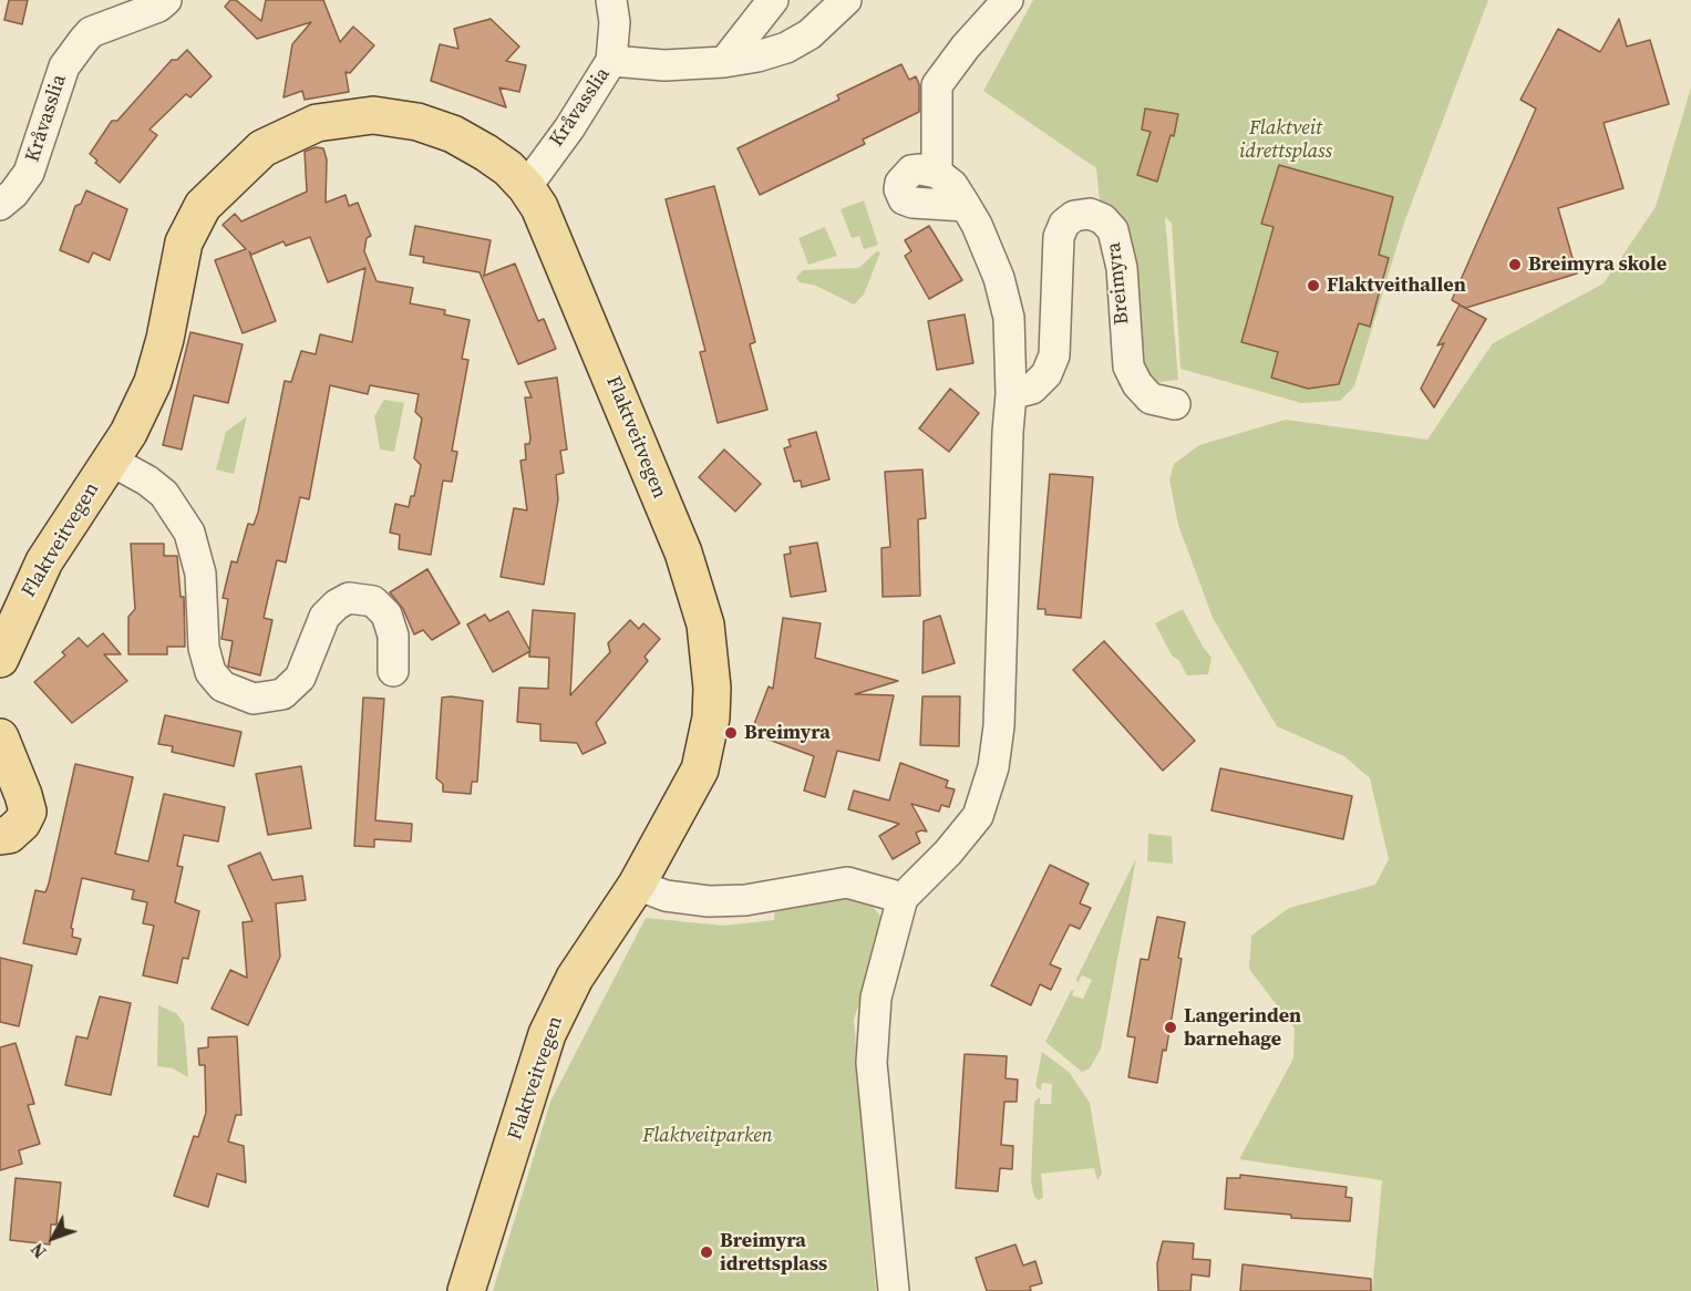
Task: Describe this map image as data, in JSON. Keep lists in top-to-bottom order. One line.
{"streets":{"main road":["Flaktveitvegen"],"street":["Kråvasslia","Breimyra"]},"crossings":[["Kråvasslia","Flaktveitvegen"]],"parks":["Flaktveit idrettsplass","Flaktveitparken"],"places":["Breimyra skole","Flaktveithallen","Breimyra","Langerinden barnehage","Breimyra idrettsplass"],"north":"bottom left"}
